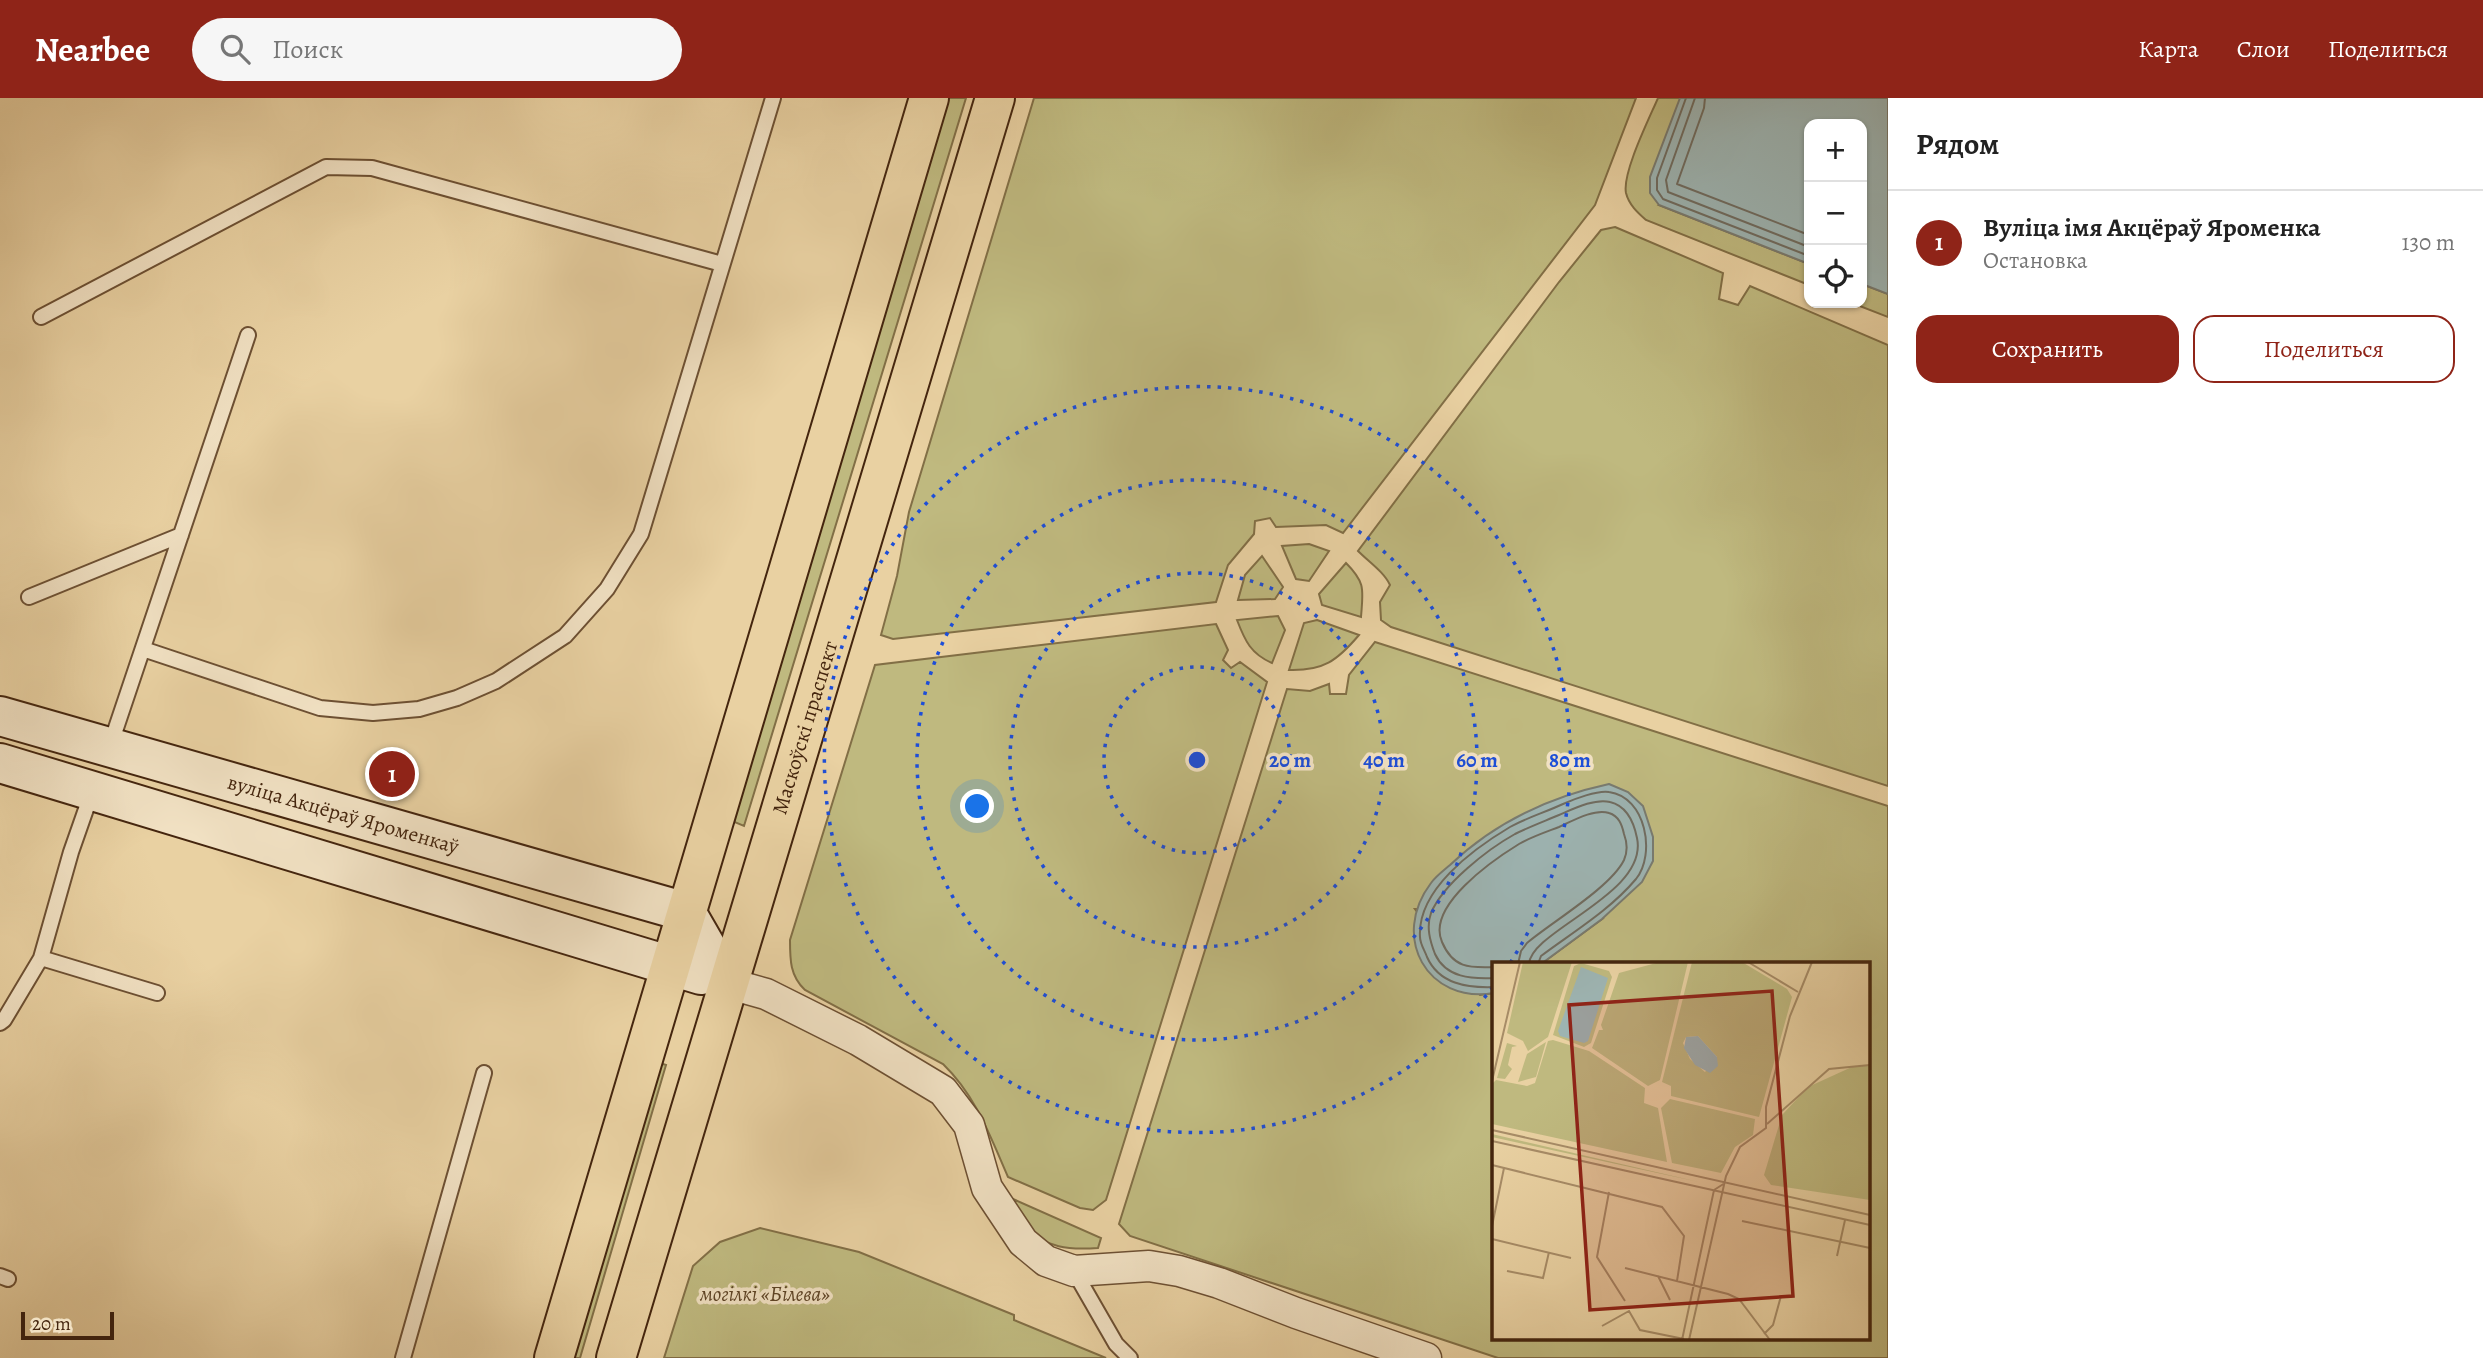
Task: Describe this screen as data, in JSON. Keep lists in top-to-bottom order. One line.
{"streets":{"main road":["Маскоўскі праспект"],"street":["вуліца Акцёраў Яроменкаў"]},"parks":["могілкі «Білева»"],"scale_bar":"20 m","page":{"header":"Nearbee","search":"Поиск","nav":["Карта","Слои","Поделиться"],"heading":"Рядом","map_buttons":["+","−"],"list":[{"mark":"1","name":"Вуліца імя Акцёраў Яроменка","note":"Остановка","value":"130 m"}],"buttons":["Сохранить","Поделиться"],"pins":"1","scale":"20 m"},"rings":["20 m","40 m","60 m","80 m"]}
